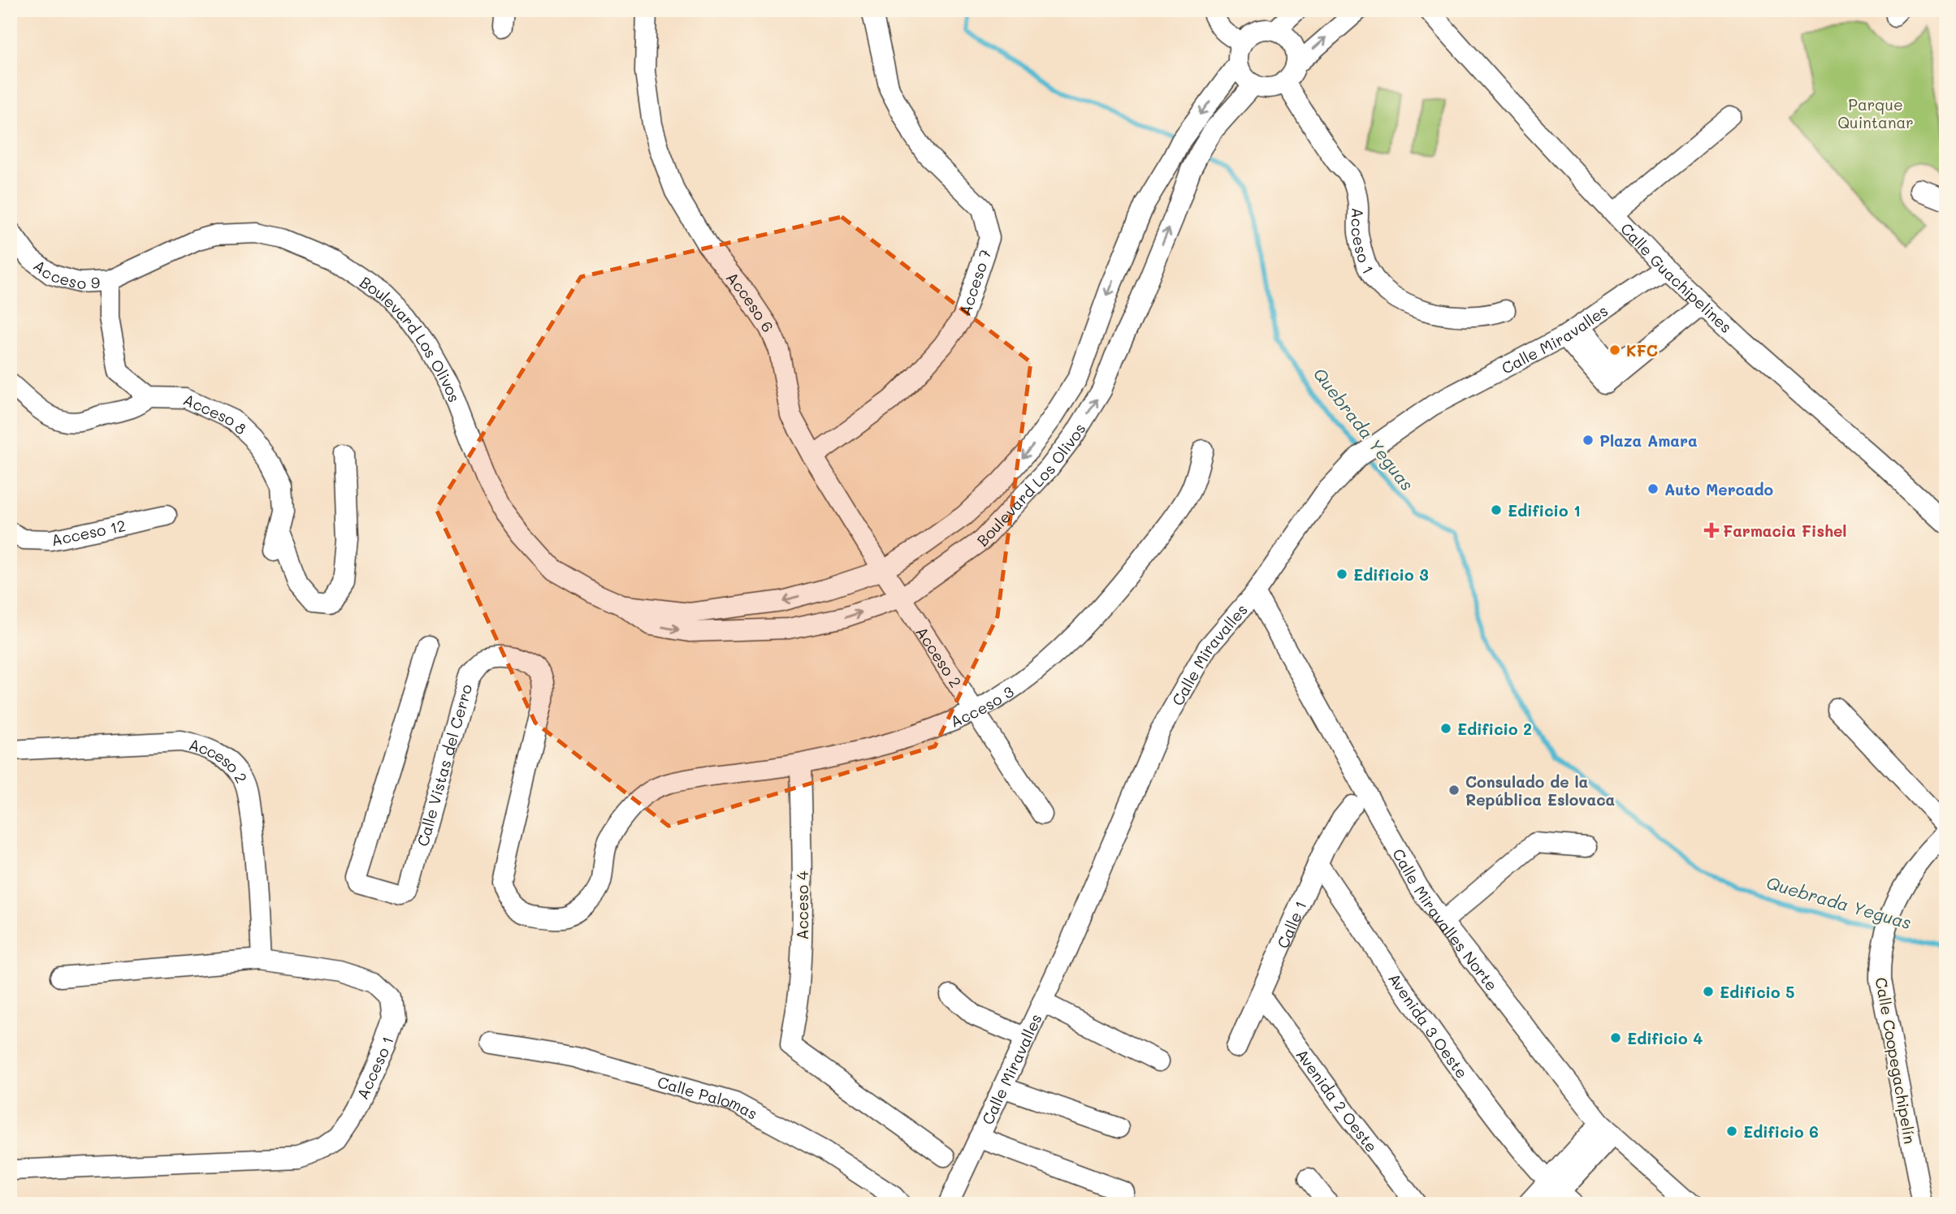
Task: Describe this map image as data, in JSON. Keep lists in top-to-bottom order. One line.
{"streets":{"street":["Acceso 1","Acceso 9","Calle Guachipelines","Acceso 7","Acceso 6","Calle Miravalles","Boulevard Los Olivos","Acceso 8","Acceso 12","Acceso 2","Acceso 3","Calle Vistas del Cerro","Acceso 4","Calle Miravalles Norte","Calle 1","Avenida 3 Oeste","Calle Coopegachipelín","Calle Palomas","Avenida 2 Oeste"]},"crossings":[["Acceso 1","Boulevard Los Olivos"],["Acceso 1","Acceso 2"],["Acceso 9","Boulevard Los Olivos"],["Calle Guachipelines","Calle Miravalles"],["Acceso 7","Acceso 6"],["Acceso 6","Boulevard Los Olivos"],["Acceso 6","Acceso 2"],["Calle Miravalles","Calle Miravalles Norte"],["Boulevard Los Olivos","Acceso 2"],["Acceso 2","Acceso 3"],["Acceso 3","Calle Vistas del Cerro"],["Acceso 3","Acceso 4"],["Calle 1","Avenida 3 Oeste"],["Calle 1","Avenida 2 Oeste"]],"water":["Quebrada Yeguas"],"parks":["Parque Quintanar"],"places":{"other":["KFC","Plaza Amara","Auto Mercado","Edificio 1","Edificio 3","Edificio 2","Consulado de la República Eslovaca","Edificio 5","Edificio 4","Edificio 6"],"health":["Farmacia Fishel"]}}
